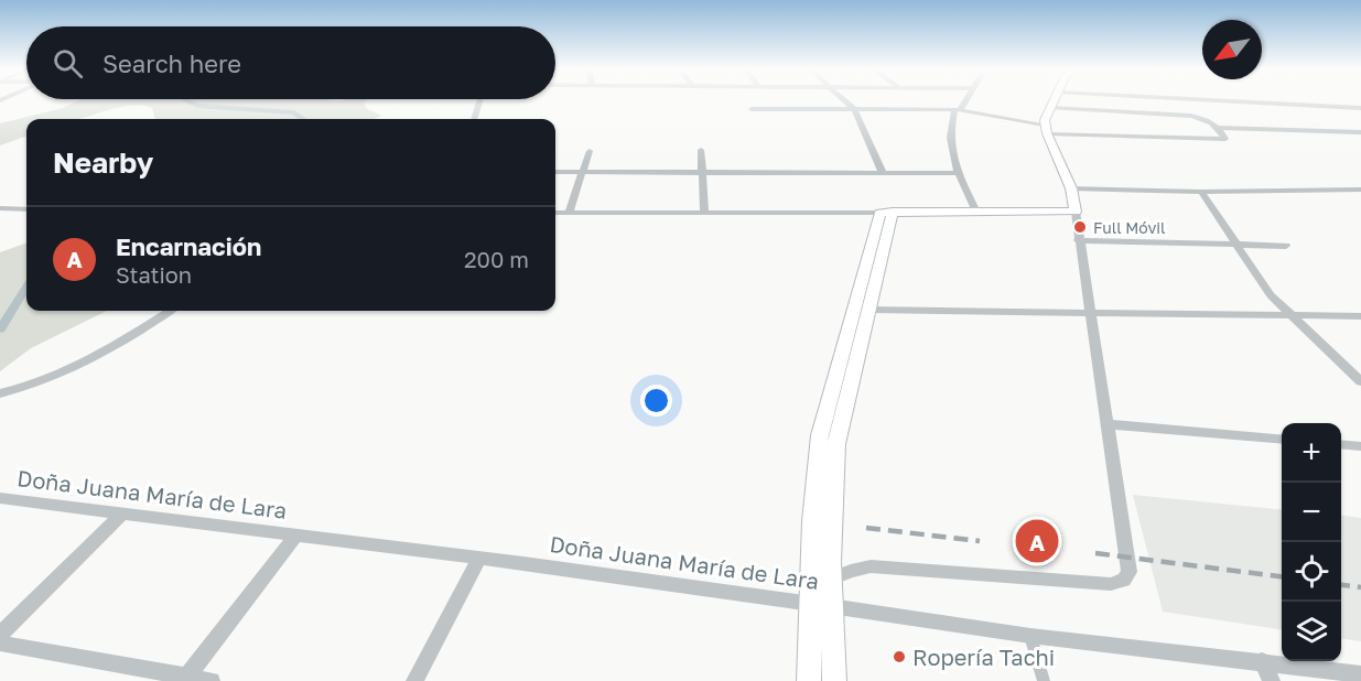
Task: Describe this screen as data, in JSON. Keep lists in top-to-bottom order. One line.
{"streets":{"street":["Doña Juana María de Lara"]},"places":["Full Móvil","Ropería Tachi"],"north":"bottom left","page":{"search":"Search here","heading":"Nearby","list":[{"mark":"A","name":"Encarnación","note":"Station","value":"200 m"}],"map_buttons":["+","−"],"pins":"A"}}
